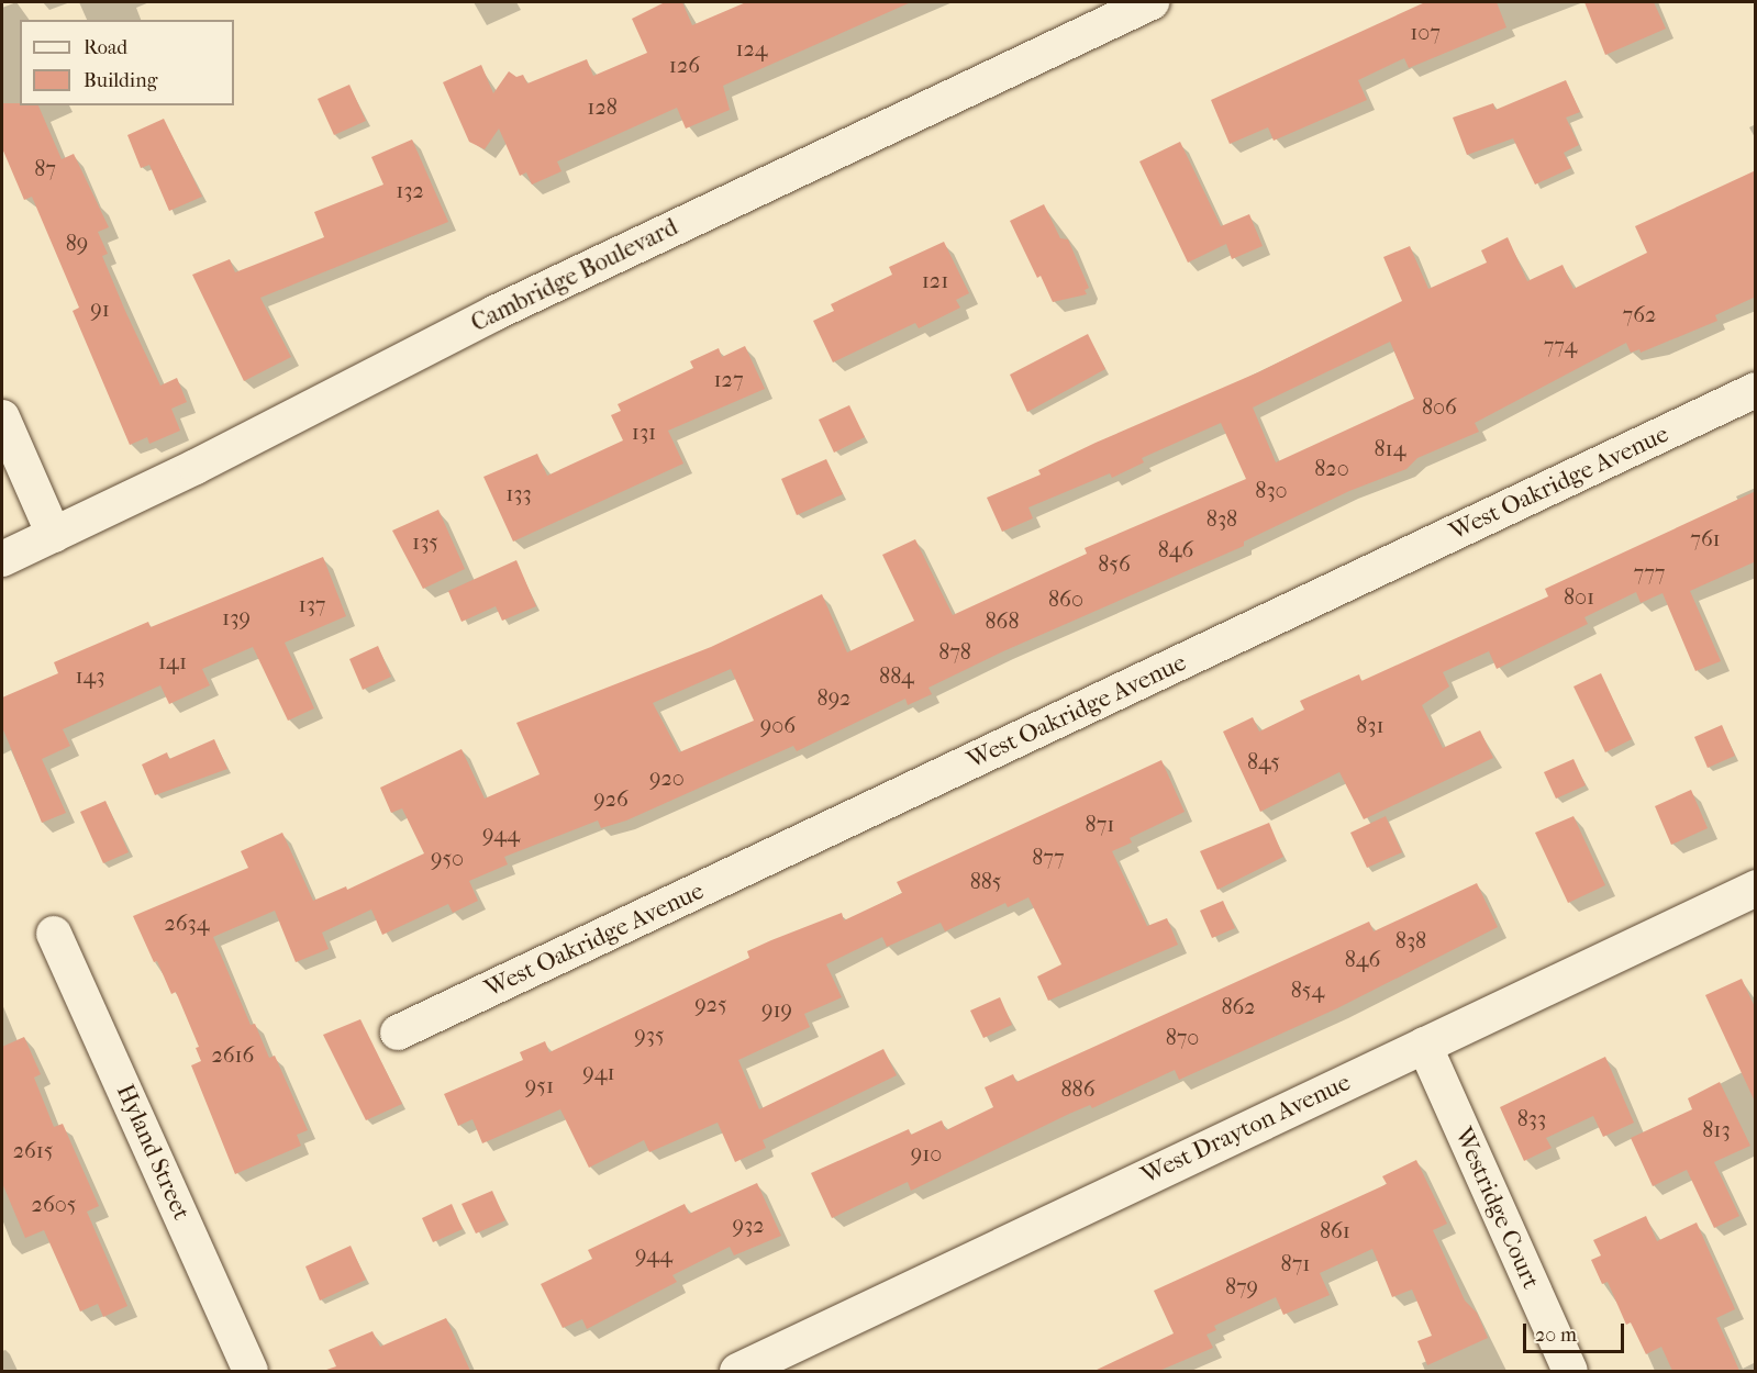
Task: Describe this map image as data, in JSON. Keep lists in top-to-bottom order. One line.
{"streets":{"street":["Cambridge Boulevard","West Oakridge Avenue","West Drayton Avenue","Hyland Street","Westridge Court"]},"crossings":[["West Drayton Avenue","Westridge Court"]],"house_numbers":["107","124","126","128","87","132","89","121","91","762","774","127","806","131","814","820","830","133","838","761","135","846","856","777","801","860","137","139","868","878","141","143","884","892","906","831","845","920","926","871","944","877","950","885","2634","838","846","854","925","862","919","935","870","2616","941","951","886","833","813","2615","910","2605","932","861","944","871","879"],"legend":["Road","Building"],"scale_bar":"20 m"}
